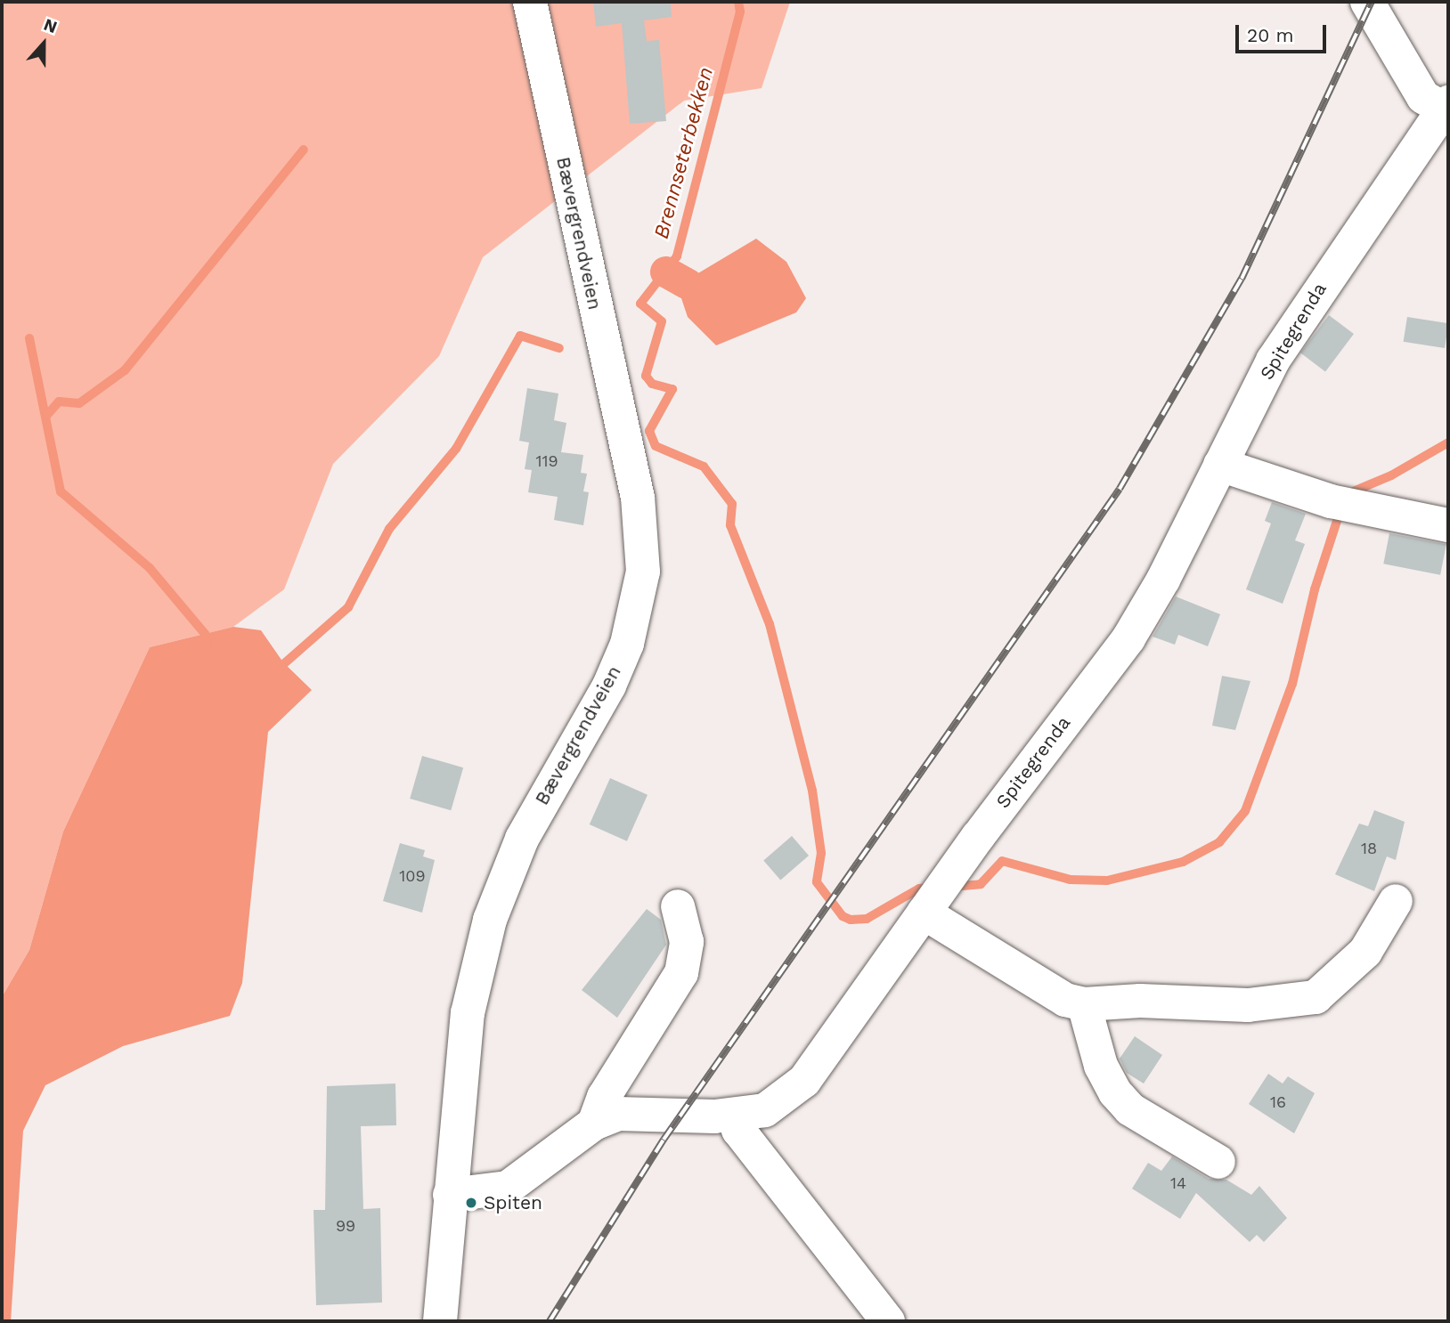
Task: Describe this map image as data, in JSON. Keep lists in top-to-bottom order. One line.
{"streets":{"street":["Bævergrendveien","Spitegrenda"]},"crossings":[["Bævergrendveien","Spitegrenda"]],"water":["Brennseterbekken"],"places":["Spiten"],"house_numbers":["119","18","109","16","14","99"],"scale_bar":"20 m","north":"top"}
